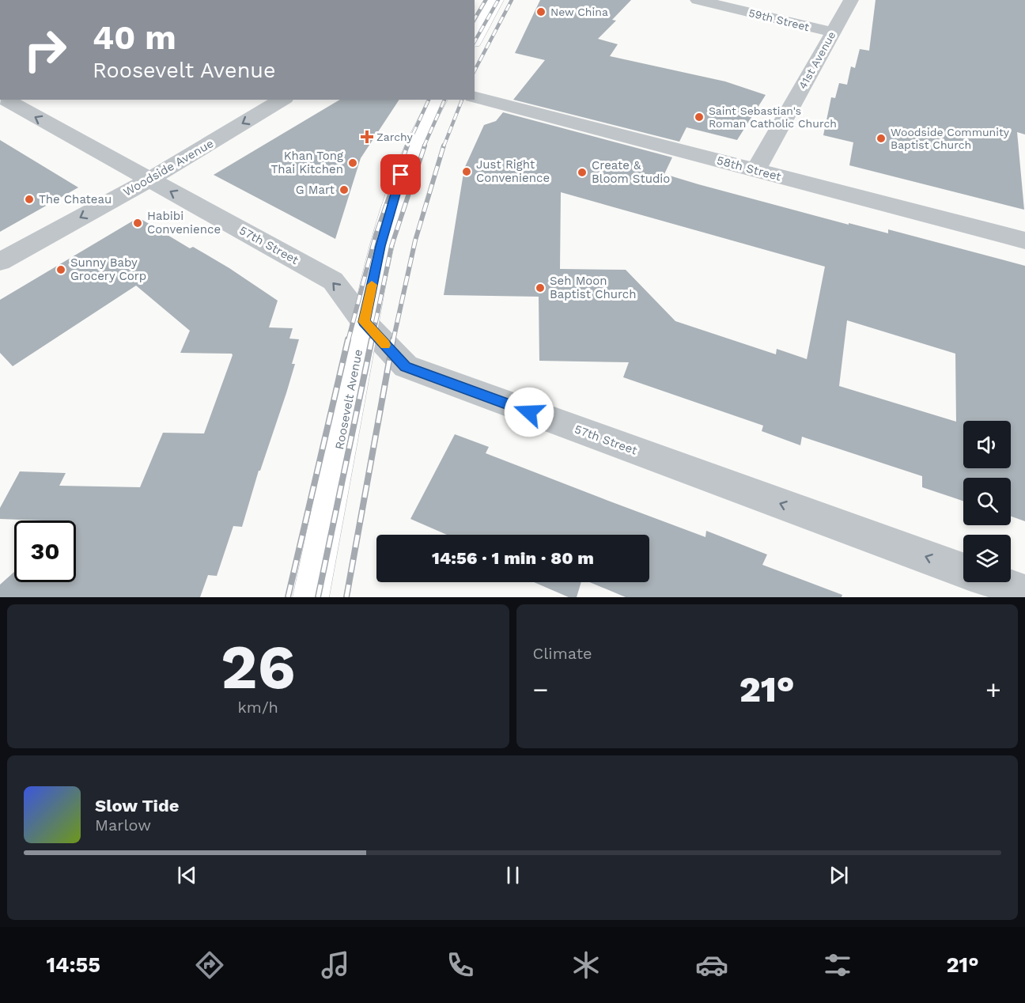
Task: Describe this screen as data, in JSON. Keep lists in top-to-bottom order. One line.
{"streets":{"main road":["Roosevelt Avenue"],"street":["59th Street","41st Avenue","Woodside Avenue","58th Street","57th Street"]},"crossings":[["59th Street","41st Avenue"],["41st Avenue","58th Street"],["Woodside Avenue","57th Street"],["57th Street","Roosevelt Avenue"]],"one_way":["Woodside Avenue","57th Street"],"places":{"other":["New China","Saint Sebastian's Roman Catholic Church","Woodside Community Baptist Church","Khan Tong Thai Kitchen","Just Right Convenience","Create & Bloom Studio","G Mart","The Chateau","Habibi Convenience","Sunny Baby Grocery Corp","Seh Moon Baptist Church"],"health":["Zarchy"]},"page":{"turn":["40 m","Roosevelt Avenue"],"limit":"30","trip":"14:56 · 1 min · 80 m","tile":[["26","km/h"],"Climate"],"heat":["−","21°","+"],"song":["Slow Tide","Marlow"],"tabs":["14:55","21°"]}}
